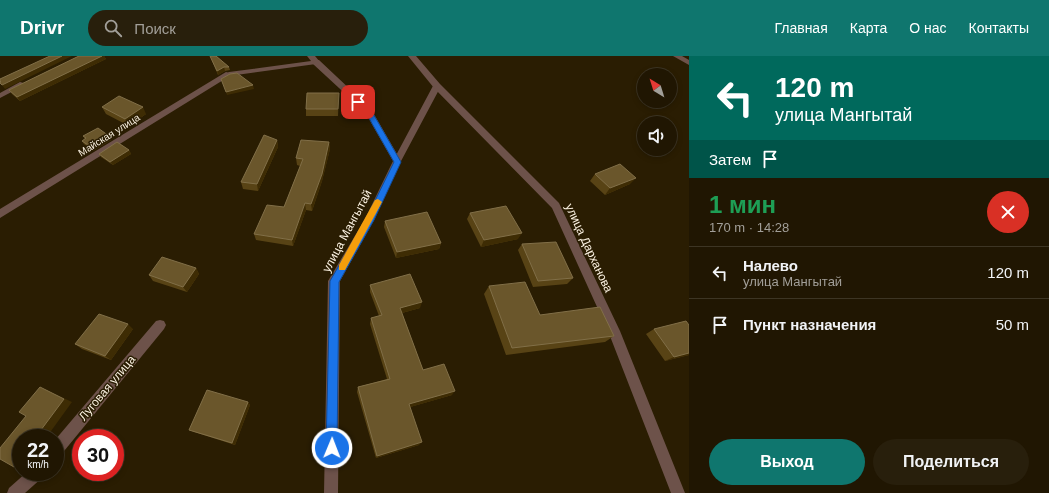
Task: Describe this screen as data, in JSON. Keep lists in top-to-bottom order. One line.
{"streets":{"street":["Майская улица","улица Мангытай","улица Дарханова","Луговая улица"]},"crossings":[["улица Мангытай","улица Дарханова"]],"north":"top left","page":{"header":"Drivr","search":"Поиск","nav":["Главная","Карта","О нас","Контакты"],"turn":["120 m","улица Мангытай"],"then":"Затем","heading":["1 мин","170 m · 14:28"],"list":[{"name":"Налево","note":"улица Мангытай","value":"120 m"},{"name":"Пункт назначения","value":"50 m"}],"speed":"22 km/h","limit":"30","buttons":["Выход","Поделиться"]}}
